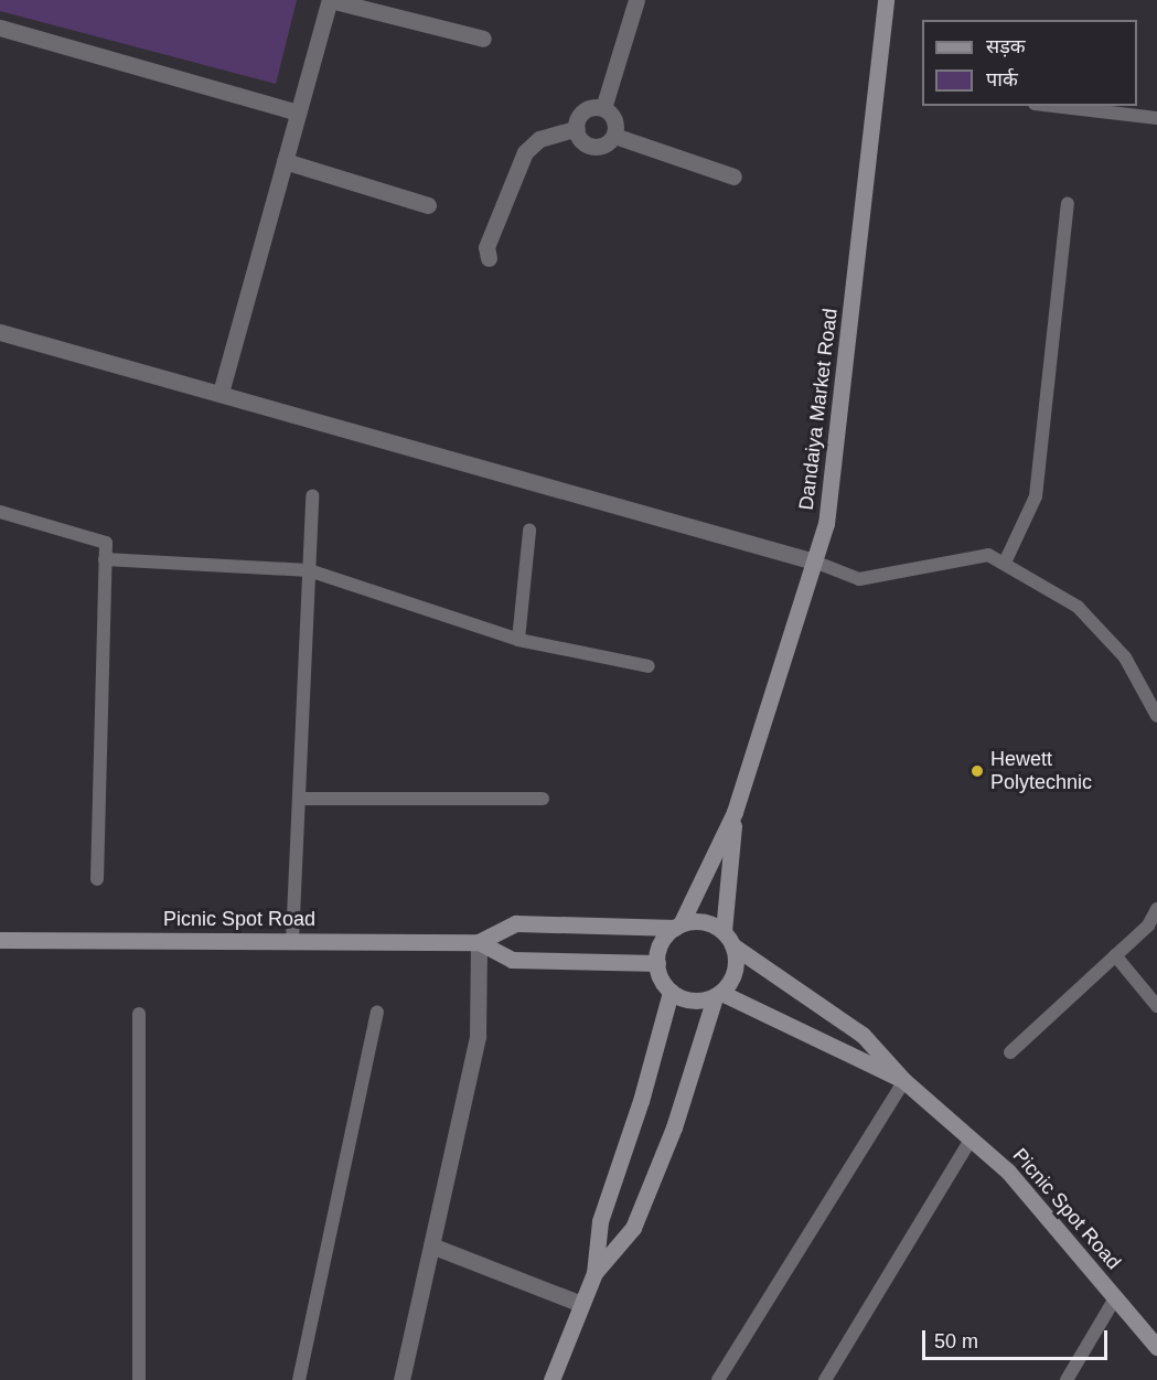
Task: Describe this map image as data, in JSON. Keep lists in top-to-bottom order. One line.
{"streets":{"street":["Dandaiya Market Road","Picnic Spot Road"]},"places":["Hewett Polytechnic"],"legend":["सड़क","पार्क"],"scale_bar":"50 m"}
